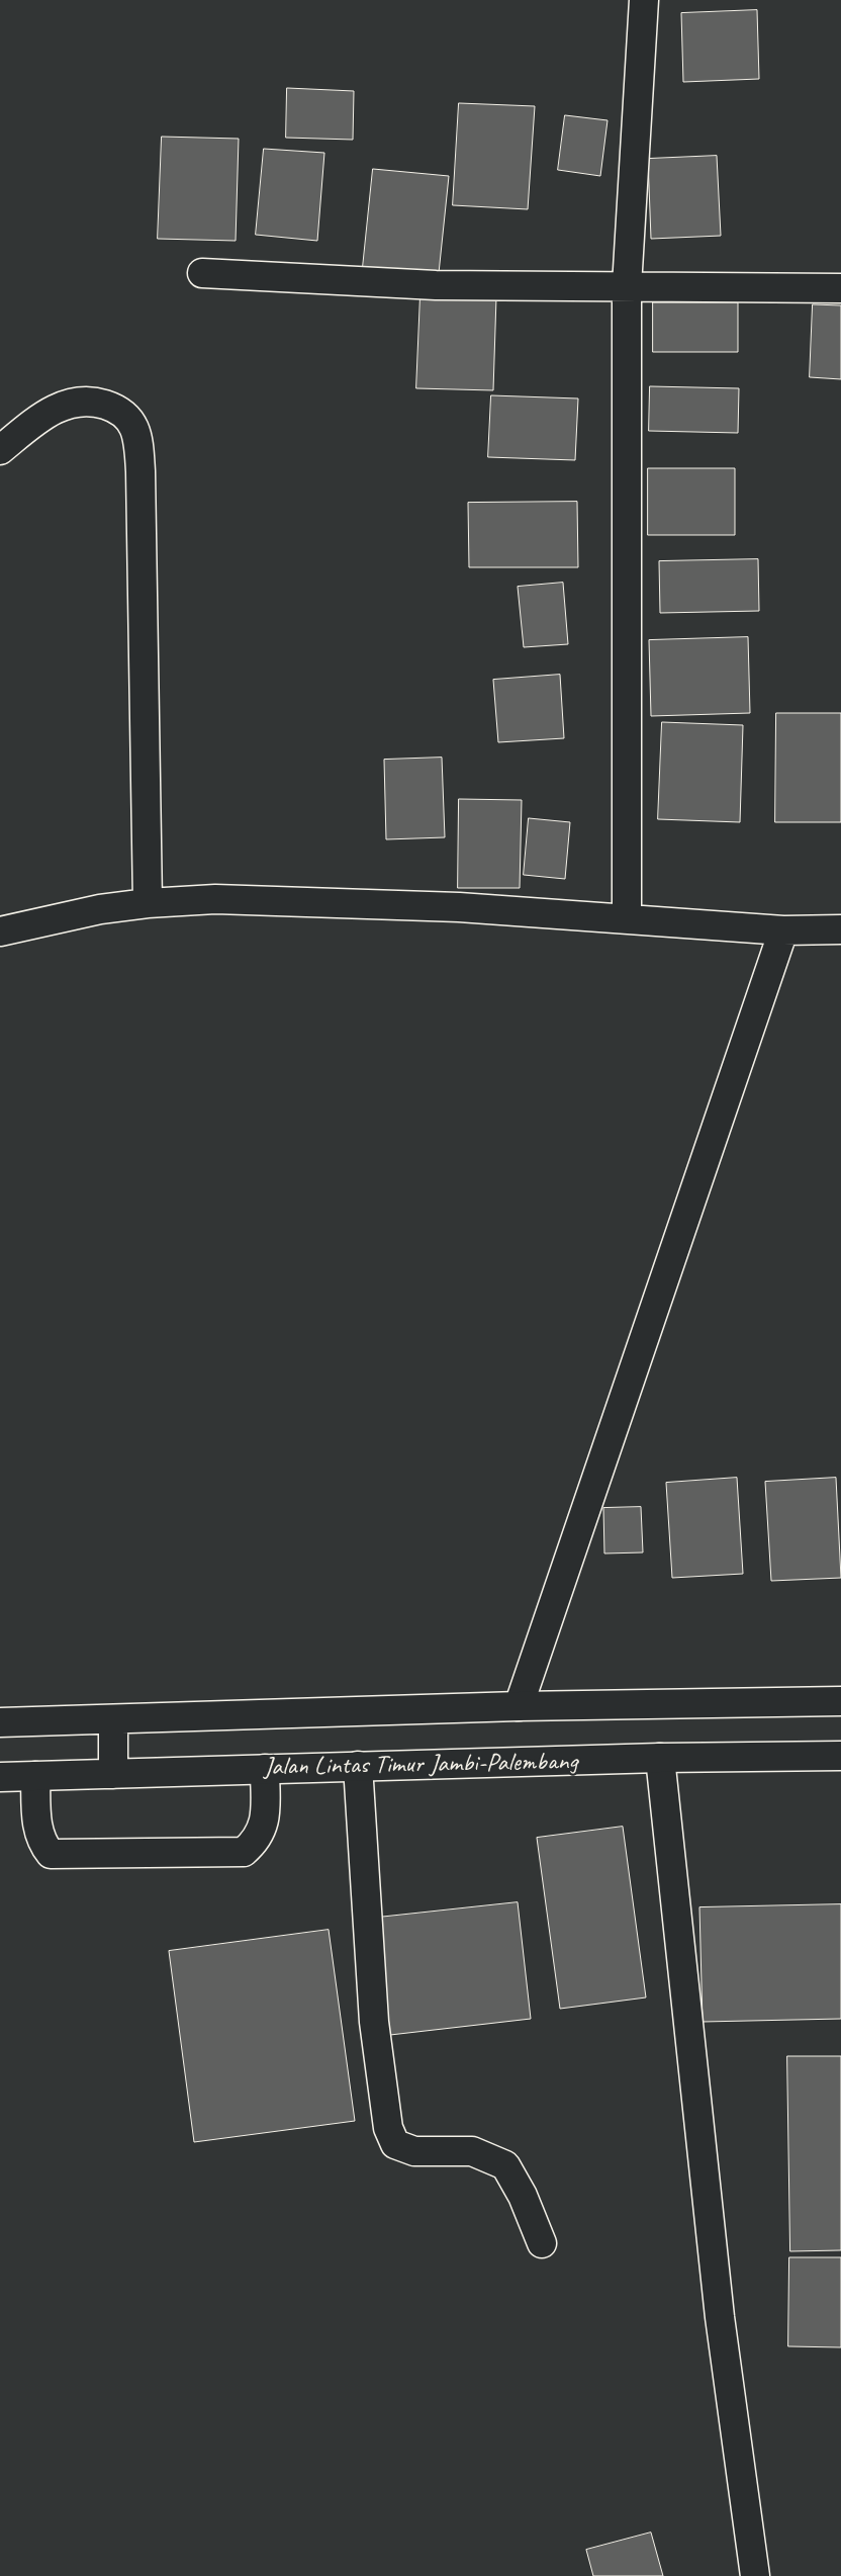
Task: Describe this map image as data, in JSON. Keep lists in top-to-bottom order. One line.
{"streets":{"main road":["Jalan Lintas Timur Jambi-Palembang"]}}
